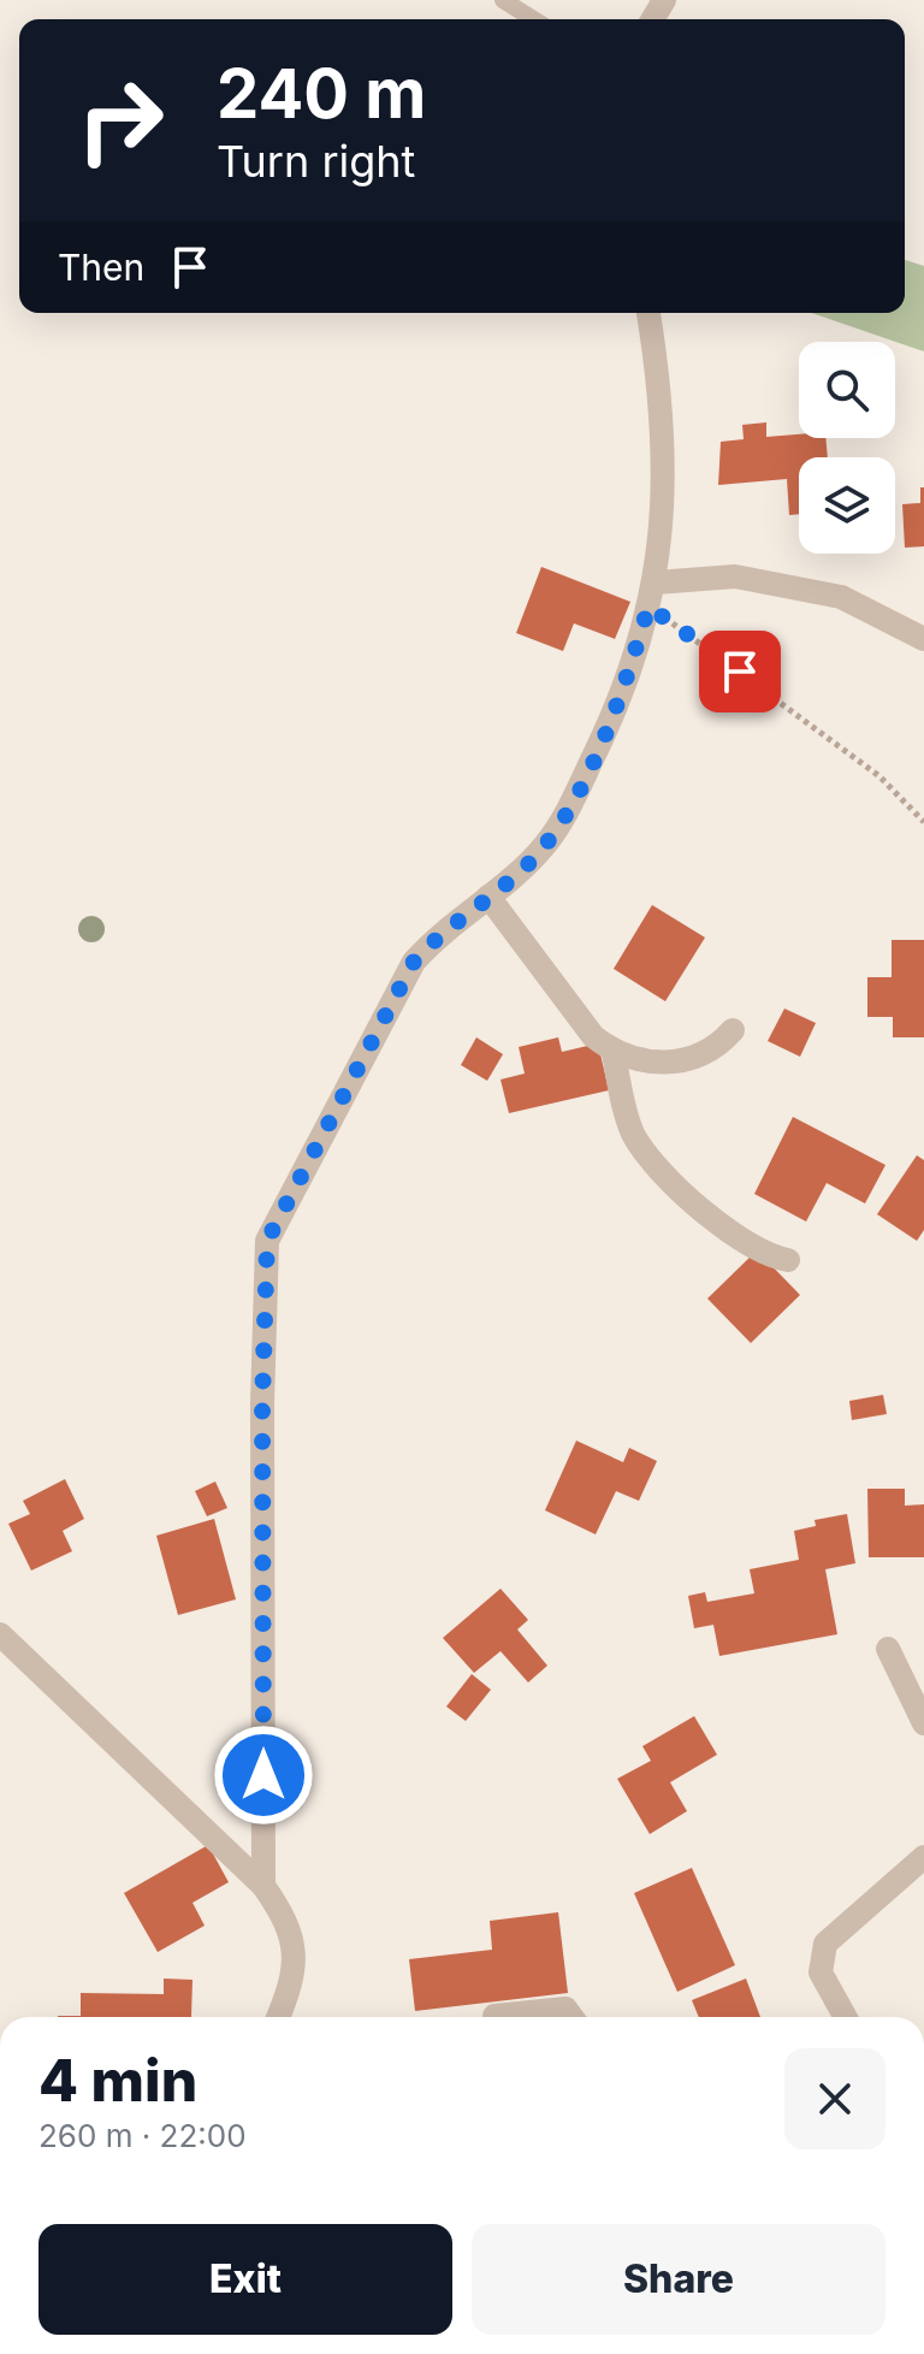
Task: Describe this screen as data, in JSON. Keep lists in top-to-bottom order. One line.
{"page":{"turn":["240 m","Turn right"],"then":"Then","heading":["4 min","260 m · 22:00"],"buttons":["Exit","Share"]}}
